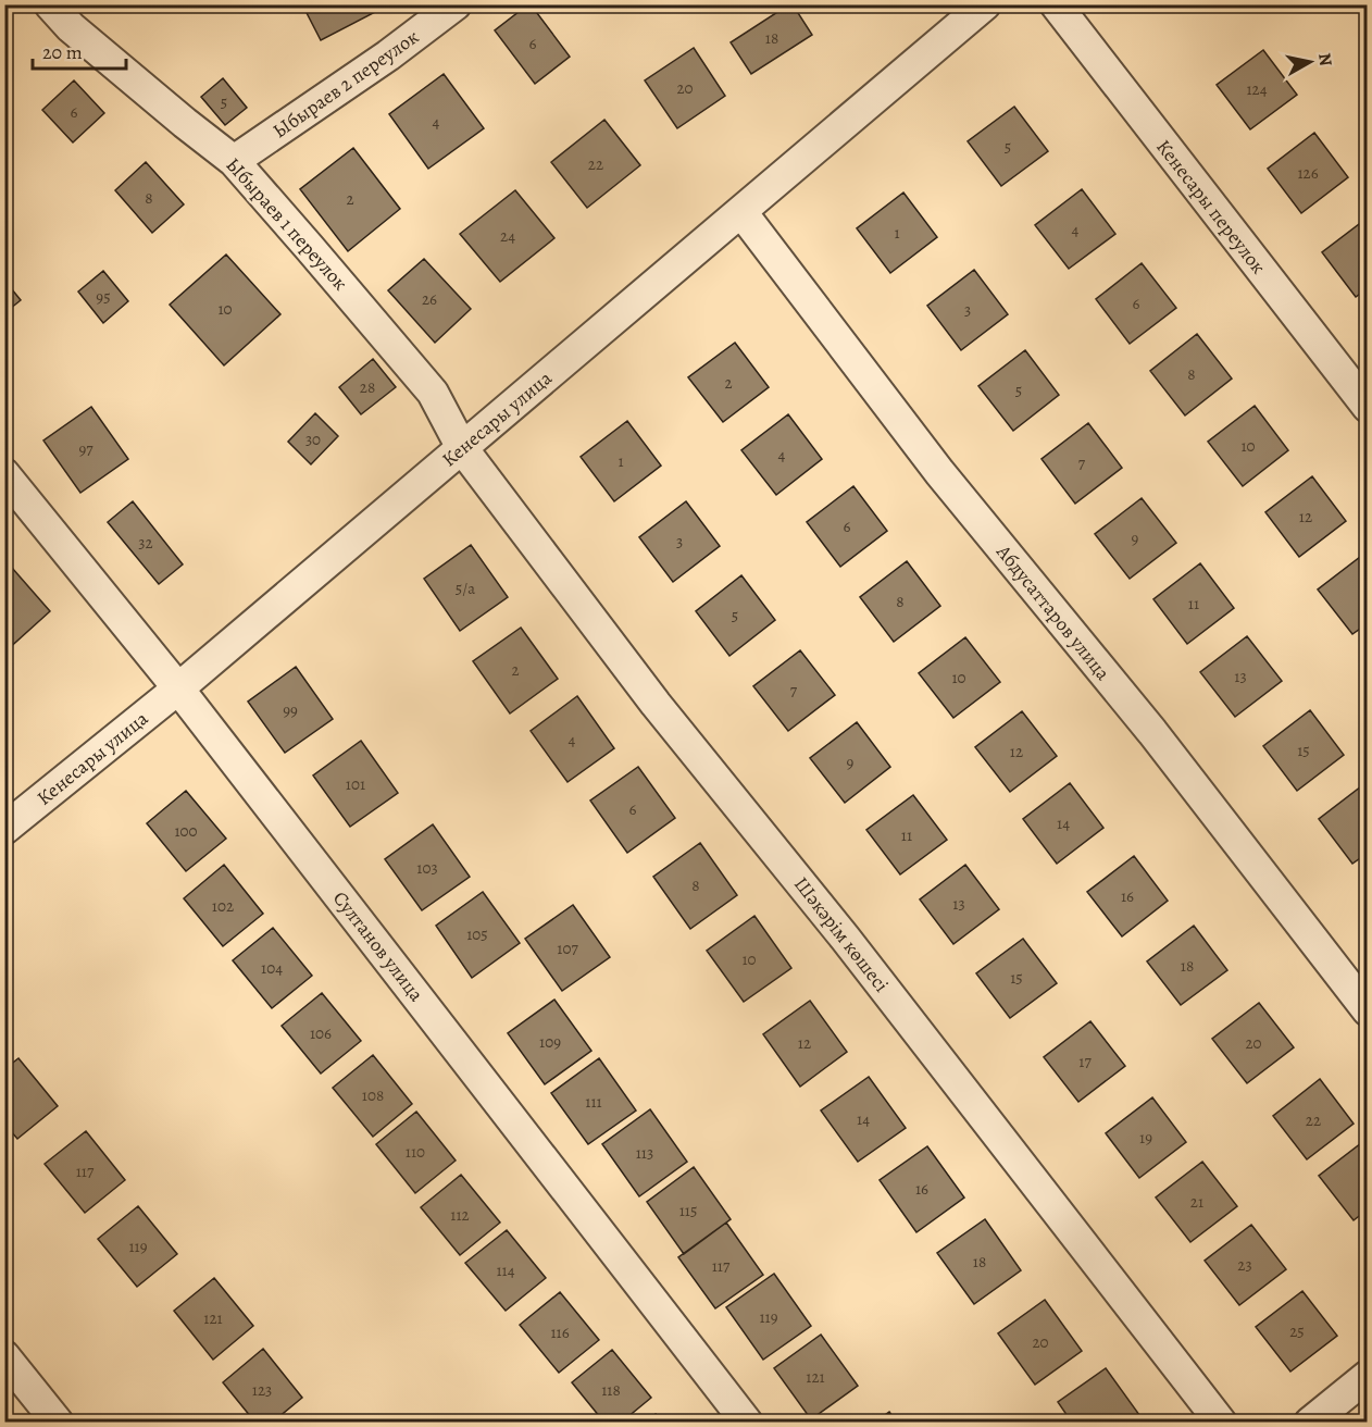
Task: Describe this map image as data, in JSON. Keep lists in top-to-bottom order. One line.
{"streets":{"street":["Ыбыраев 2 переулок","Кенесары переулок","Ыбыраев 1 переулок","Кенесары улица","Абдусаттаров улица","Шәкәрім көшесі","Султанов улица"]},"crossings":[["Ыбыраев 2 переулок","Ыбыраев 1 переулок"],["Ыбыраев 1 переулок","Кенесары улица"],["Ыбыраев 1 переулок","Шәкәрім көшесі"],["Кенесары улица","Абдусаттаров улица"],["Кенесары улица","Шәкәрім көшесі"],["Кенесары улица","Султанов улица"]],"house_numbers":["18","6","20","124","5","6","4","5","22","126","8","2","4","1","24","95","26","6","10","3","8","2","28","5","30","10","97","4","1","7","12","6","9","3","32","5/а","8","11","5","2","13","10","7","99","4","15","12","9","101","6","14","100","11","103","8","16","13","102","105","107","10","18","104","15","106","109","12","20","17","108","111","14","22","19","110","113","117","16","21","115","112","119","18","23","117","114","119","121","25","116","20","121","123","118"],"scale_bar":"20 m","north":"right"}
